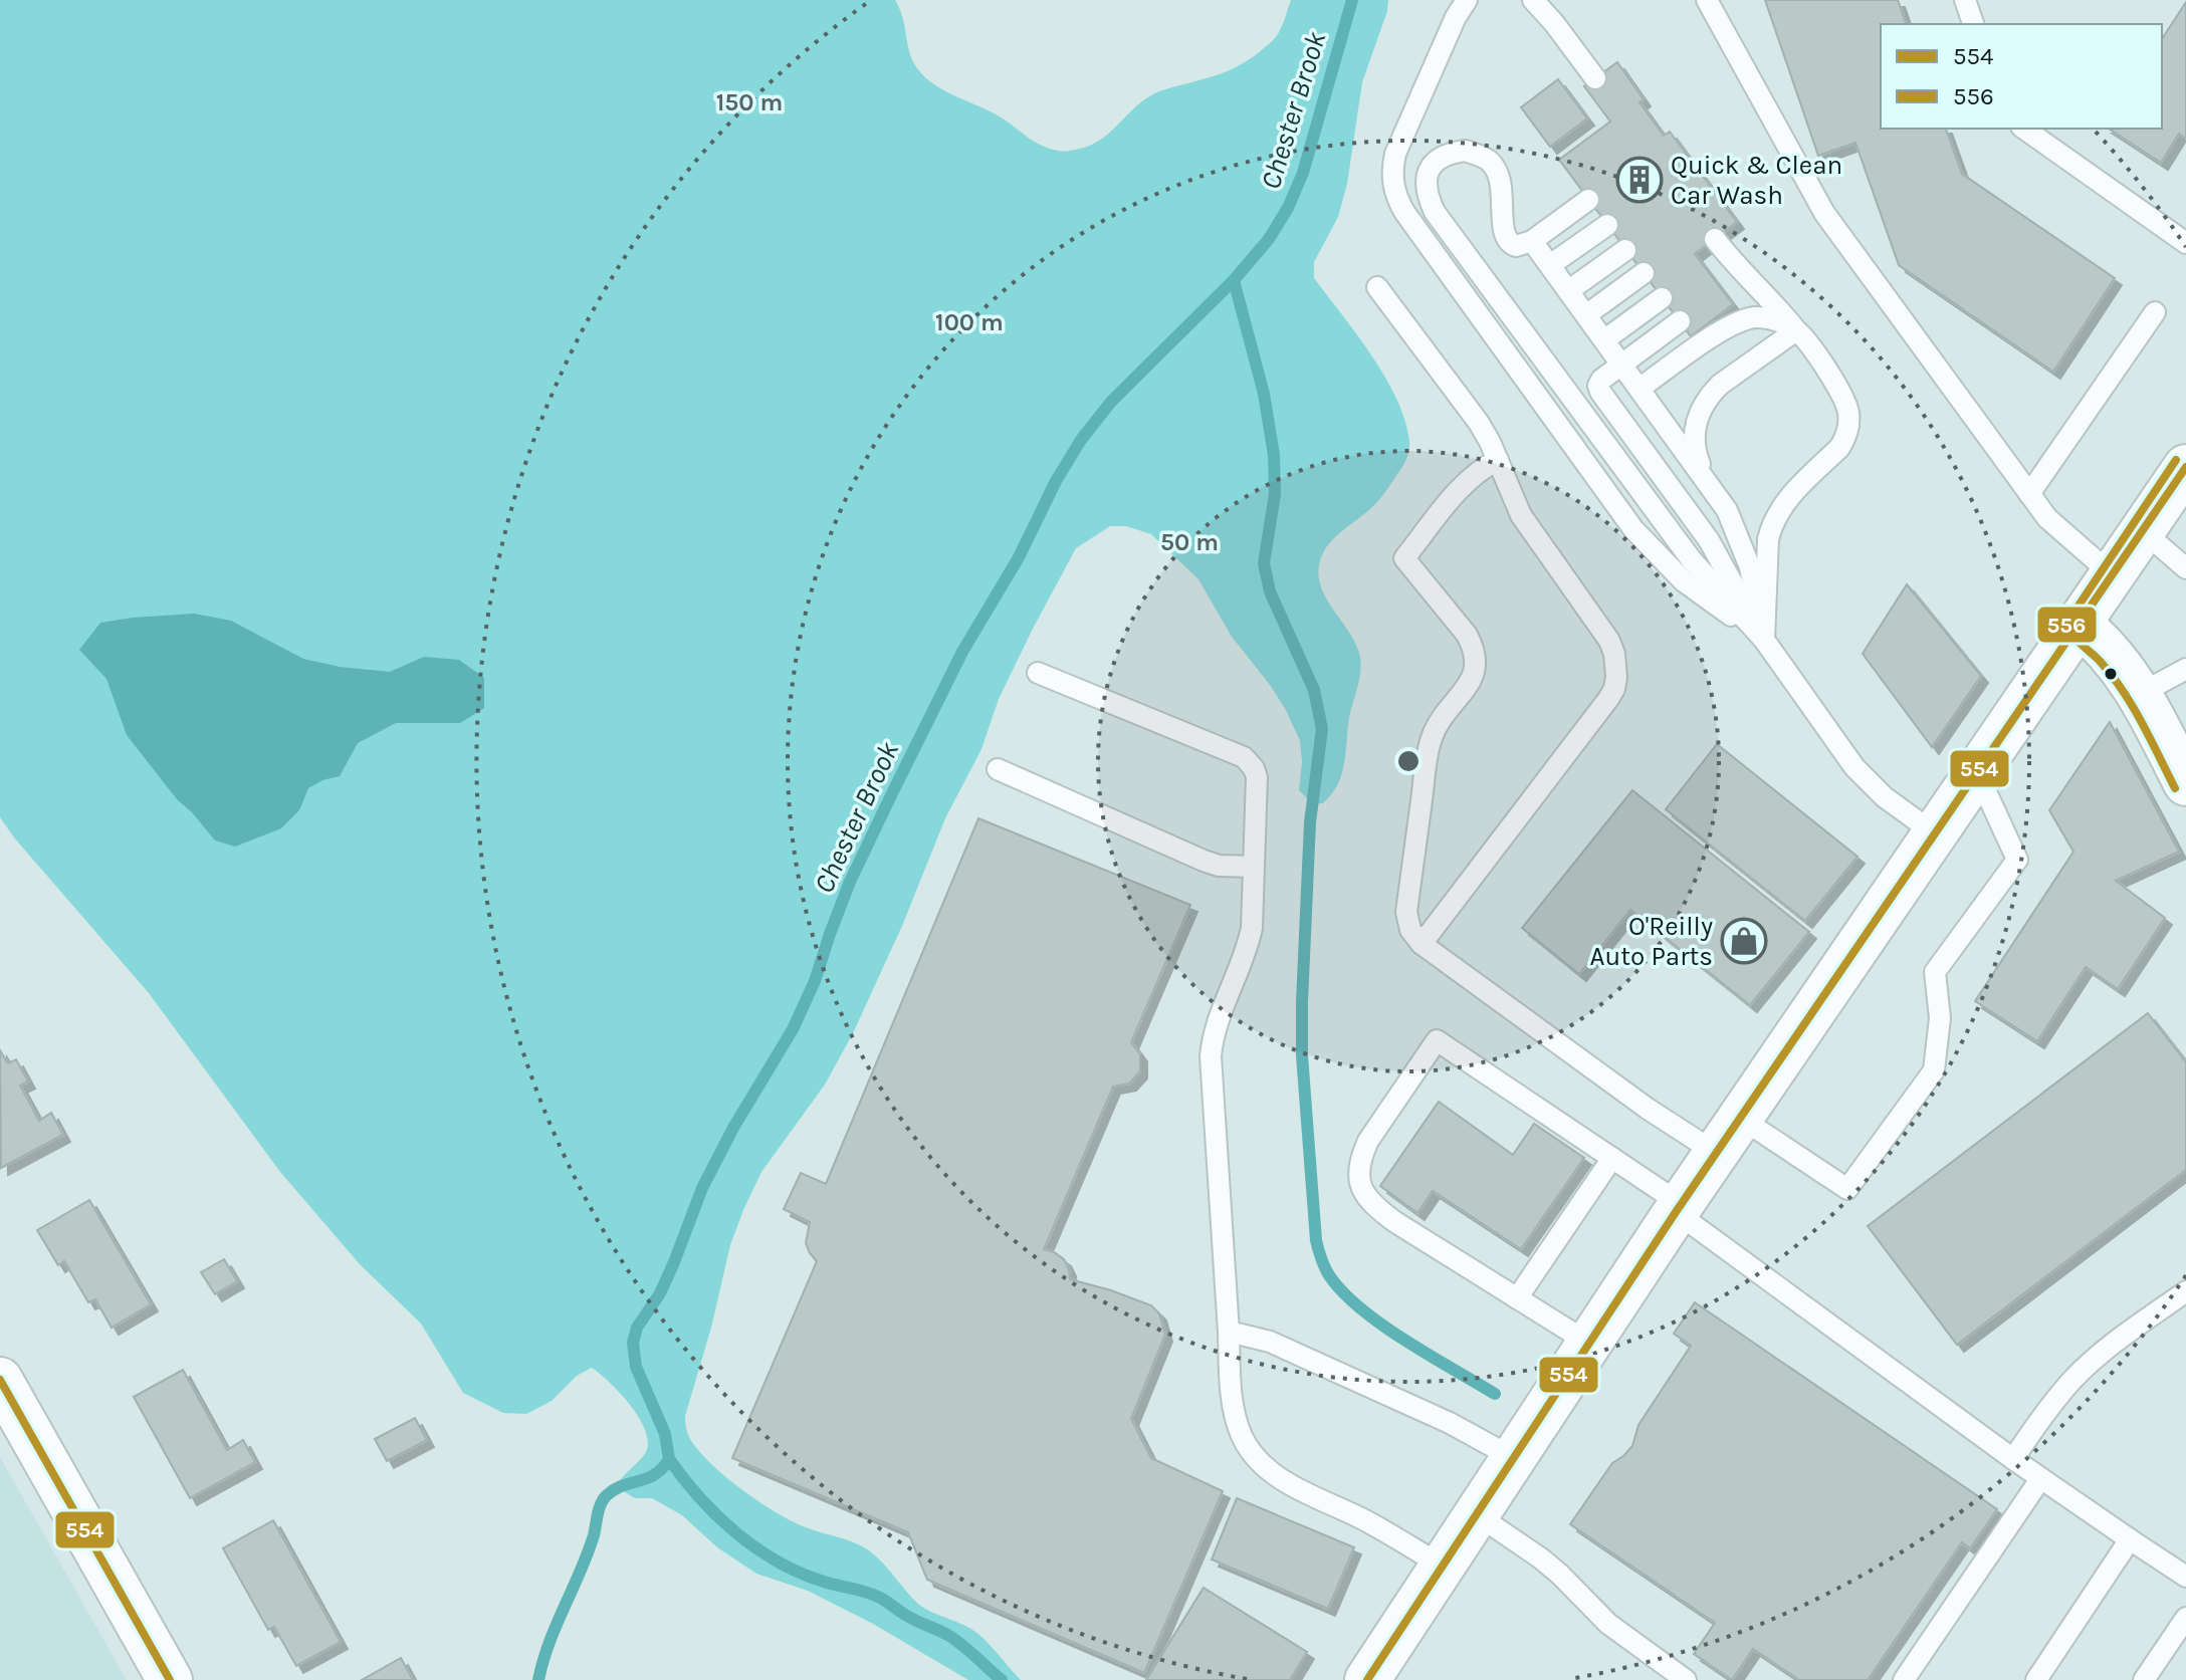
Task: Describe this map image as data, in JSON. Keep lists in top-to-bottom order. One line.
{"water":["Chester Brook"],"places":{"building":["Quick & Clean Car Wash"],"shop":["O'Reilly Auto Parts"]},"lines":["transit line 556","transit line 554"],"legend":["554","556"],"rings":["150 m","100 m","50 m"]}
